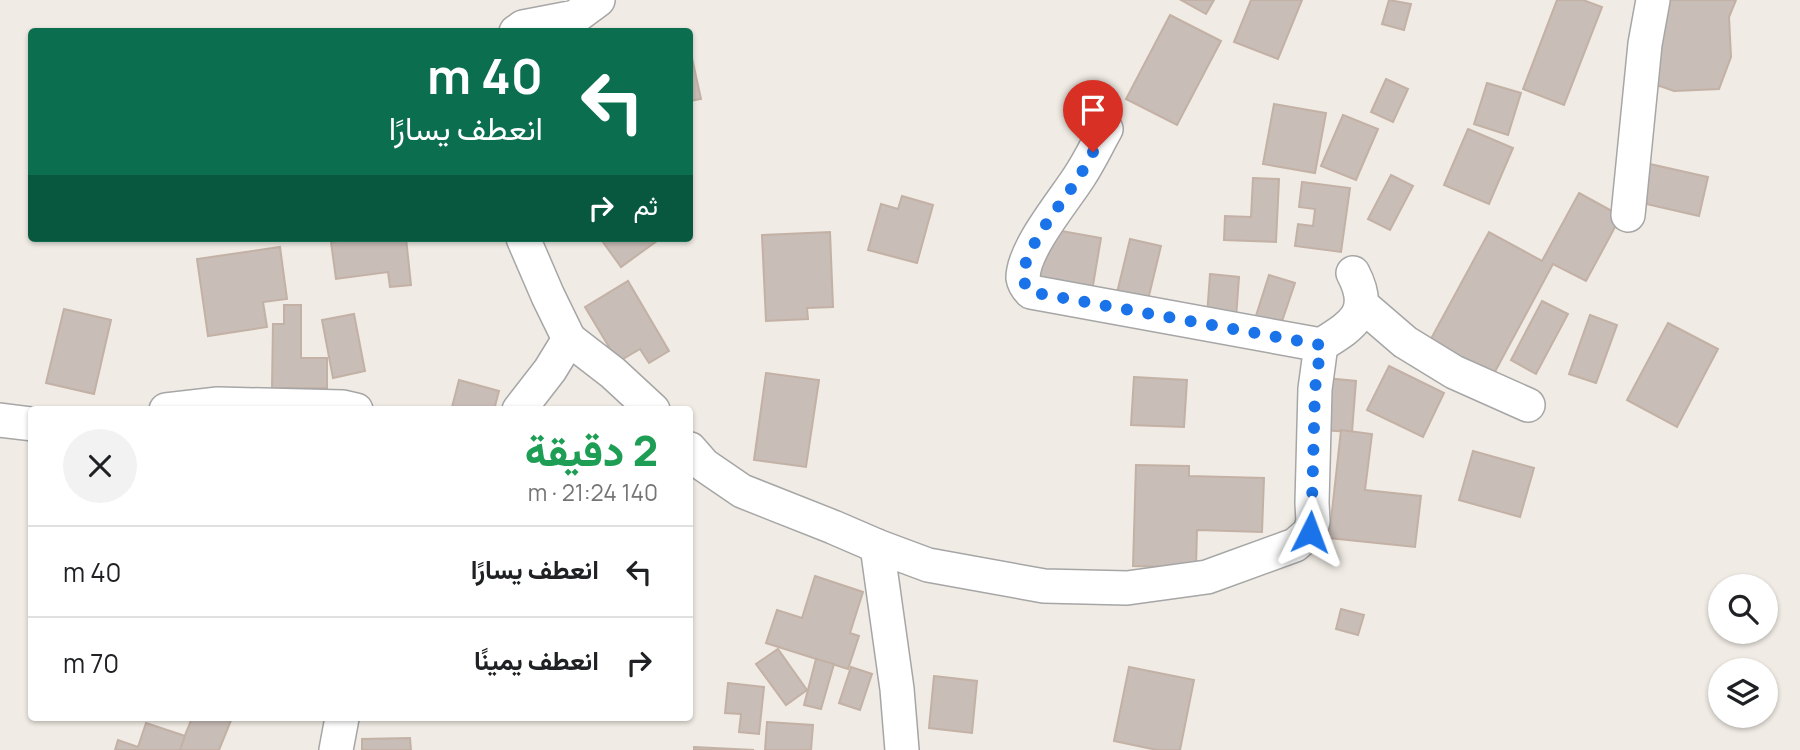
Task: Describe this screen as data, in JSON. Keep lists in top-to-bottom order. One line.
{"page":{"turn":["40 m","انعطف يسارًا"],"then":"ثم","heading":["2 دقيقة","140 m · 21:24"],"list":[{"name":"انعطف يسارًا","value":"40 m"},{"name":"انعطف يمينًا","value":"70 m"}]}}
